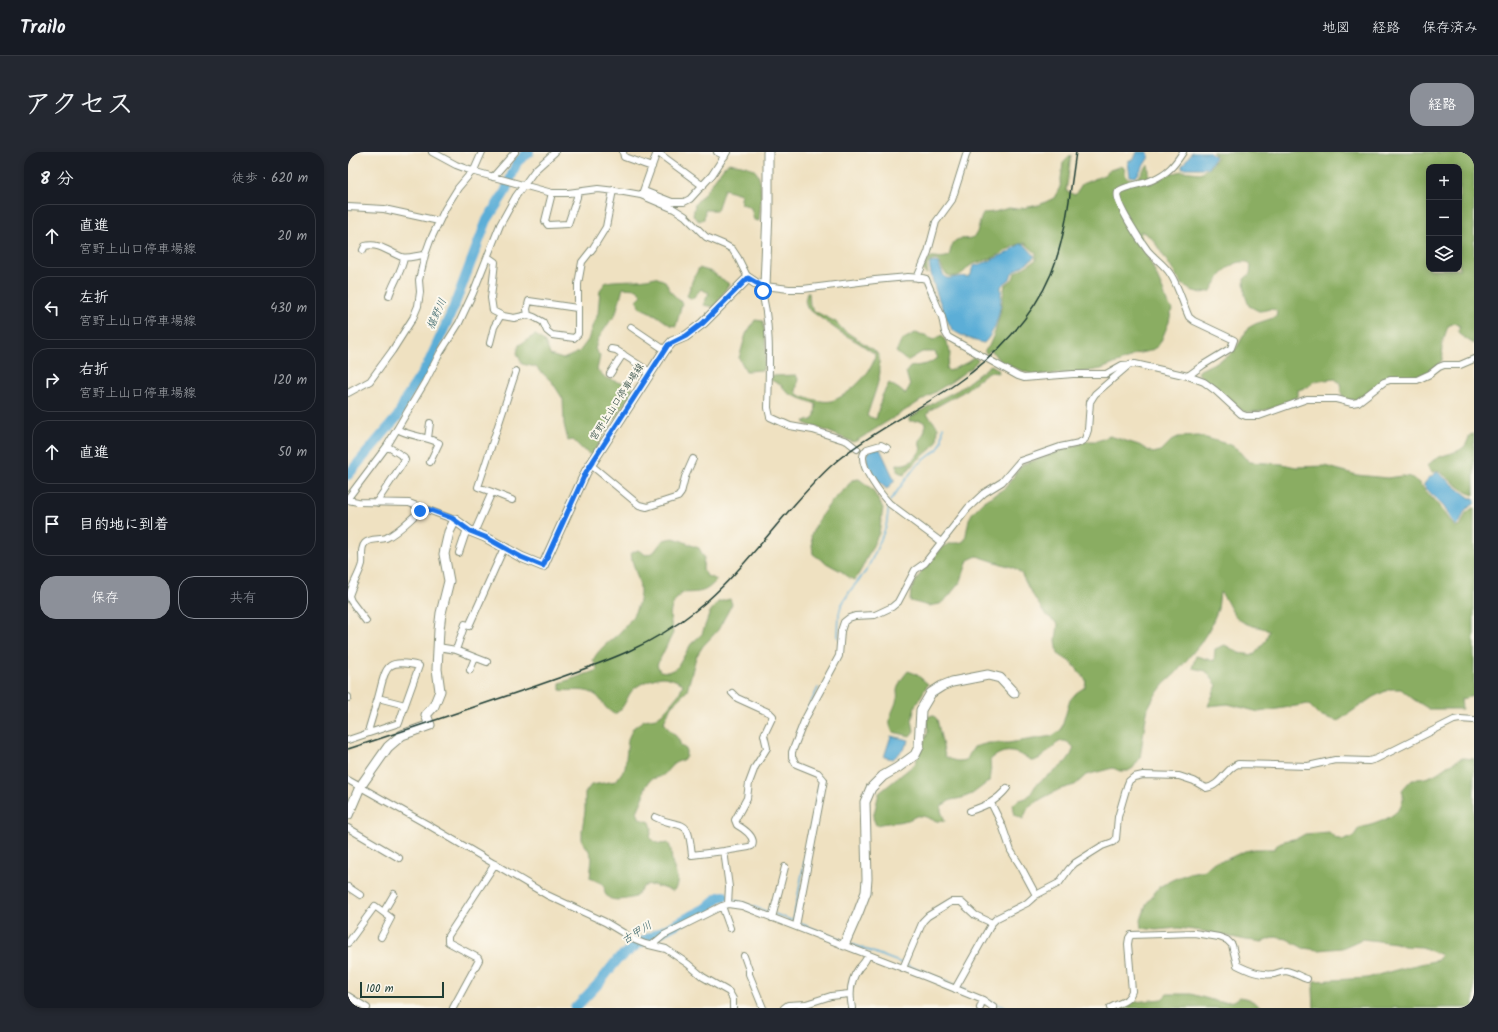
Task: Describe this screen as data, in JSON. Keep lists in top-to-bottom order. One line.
{"streets":{"main road":["宮野上山口停車場線"]},"water":["椹野川","古甲川"],"scale_bar":"100 m","page":{"header":"Trailo","nav":["地図","経路","保存済み"],"title":"アクセス","buttons":["経路",["保存","共有"]],"heading":["8 分","徒歩 · 620 m"],"map_buttons":["+","−"],"list":[["直進","宮野上山口停車場線","20 m"],["左折","宮野上山口停車場線","430 m"],["右折","宮野上山口停車場線","120 m"],["直進","50 m"],"目的地に到着"],"scale":"100 m"}}
